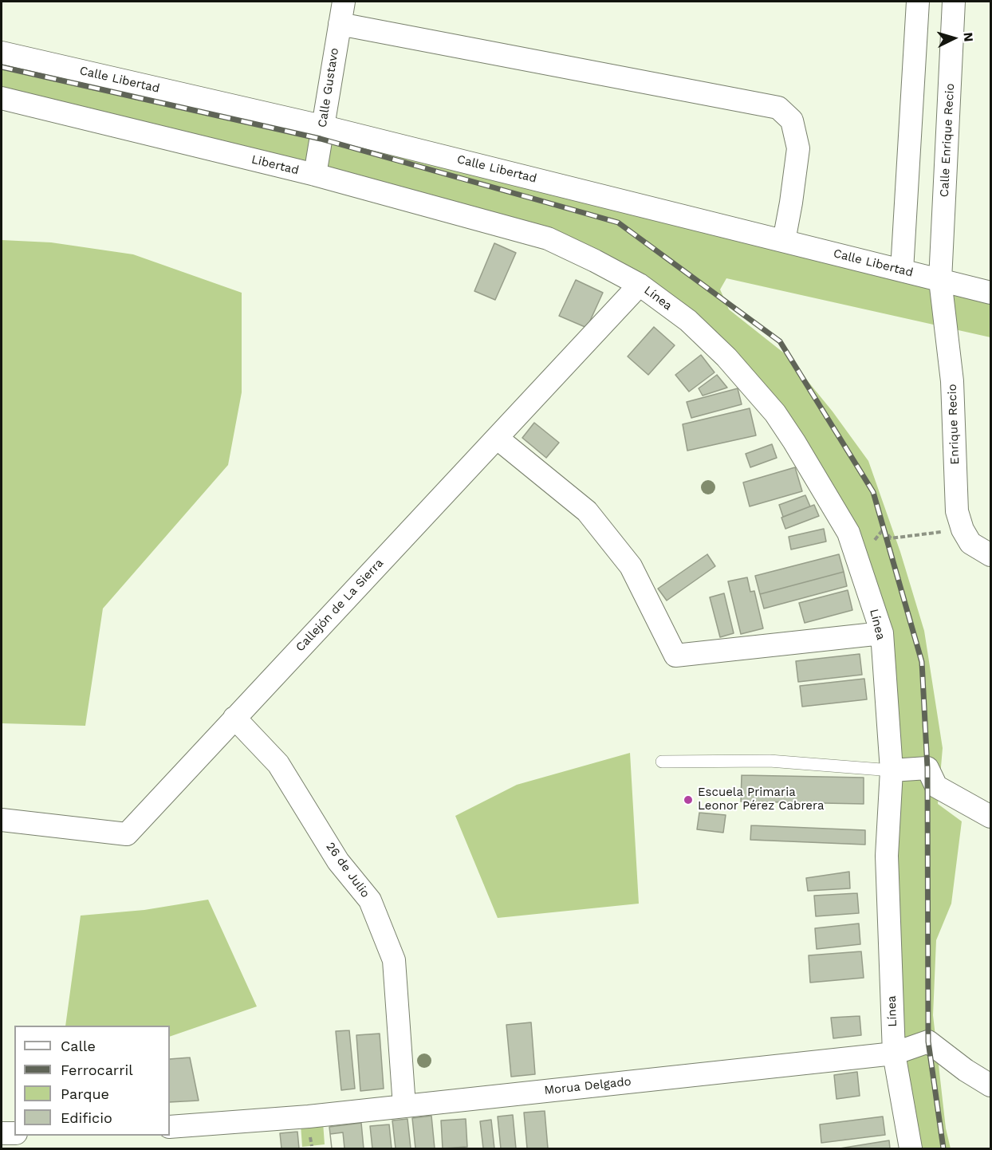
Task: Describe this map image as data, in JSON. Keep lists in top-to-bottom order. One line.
{"streets":{"street":["Calle Libertad","Calle Gustavo","Calle Enrique Recio","Libertad","Línea","Enrique Recio","Callejón de La Sierra","26 de Julio","Morua Delgado"]},"crossings":[["Calle Libertad","Calle Gustavo"],["Calle Libertad","Calle Enrique Recio"],["Calle Libertad","Enrique Recio"],["Calle Gustavo","Libertad"],["Calle Enrique Recio","Enrique Recio"],["Libertad","Línea"],["Línea","Callejón de La Sierra"],["Línea","Morua Delgado"],["Callejón de La Sierra","26 de Julio"],["26 de Julio","Morua Delgado"]],"places":["Escuela Primaria Leonor Pérez Cabrera"],"legend":["Calle","Ferrocarril","Parque","Edificio"],"north":"right"}
